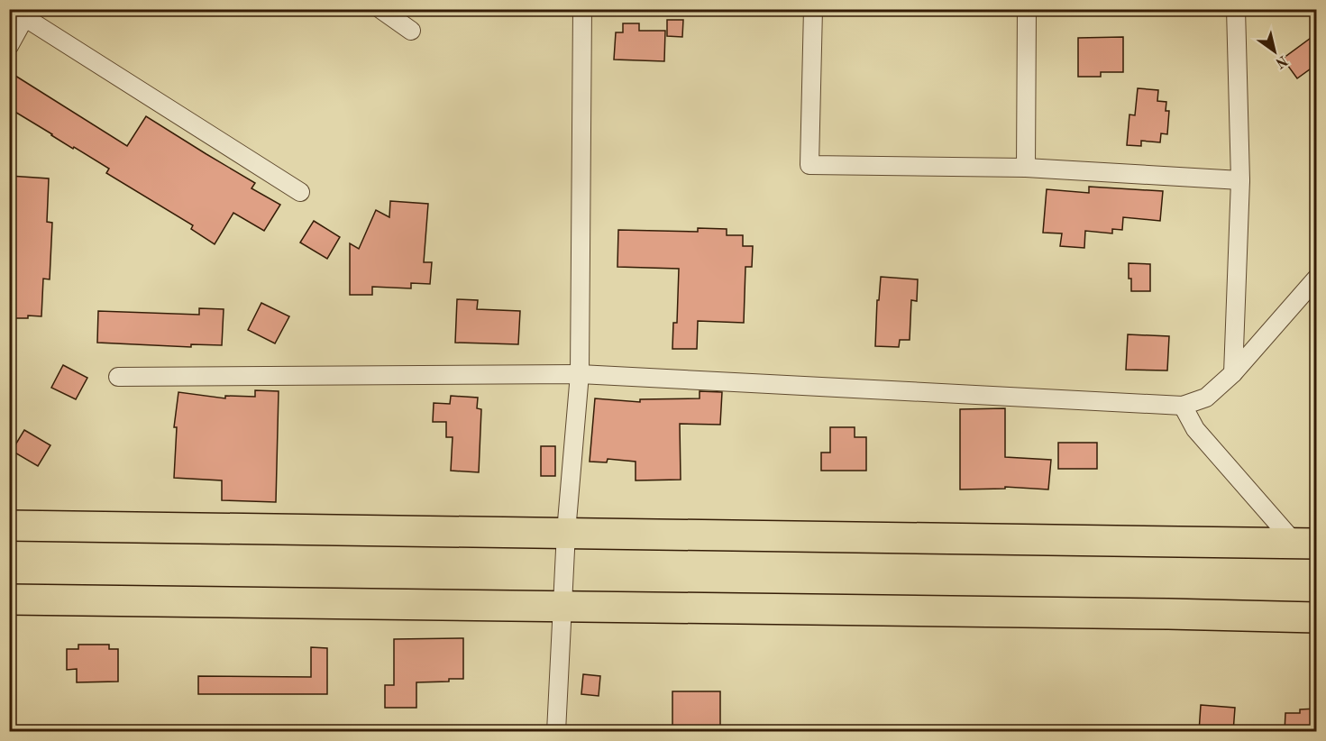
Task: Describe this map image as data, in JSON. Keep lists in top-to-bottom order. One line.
{"north":"bottom right"}
